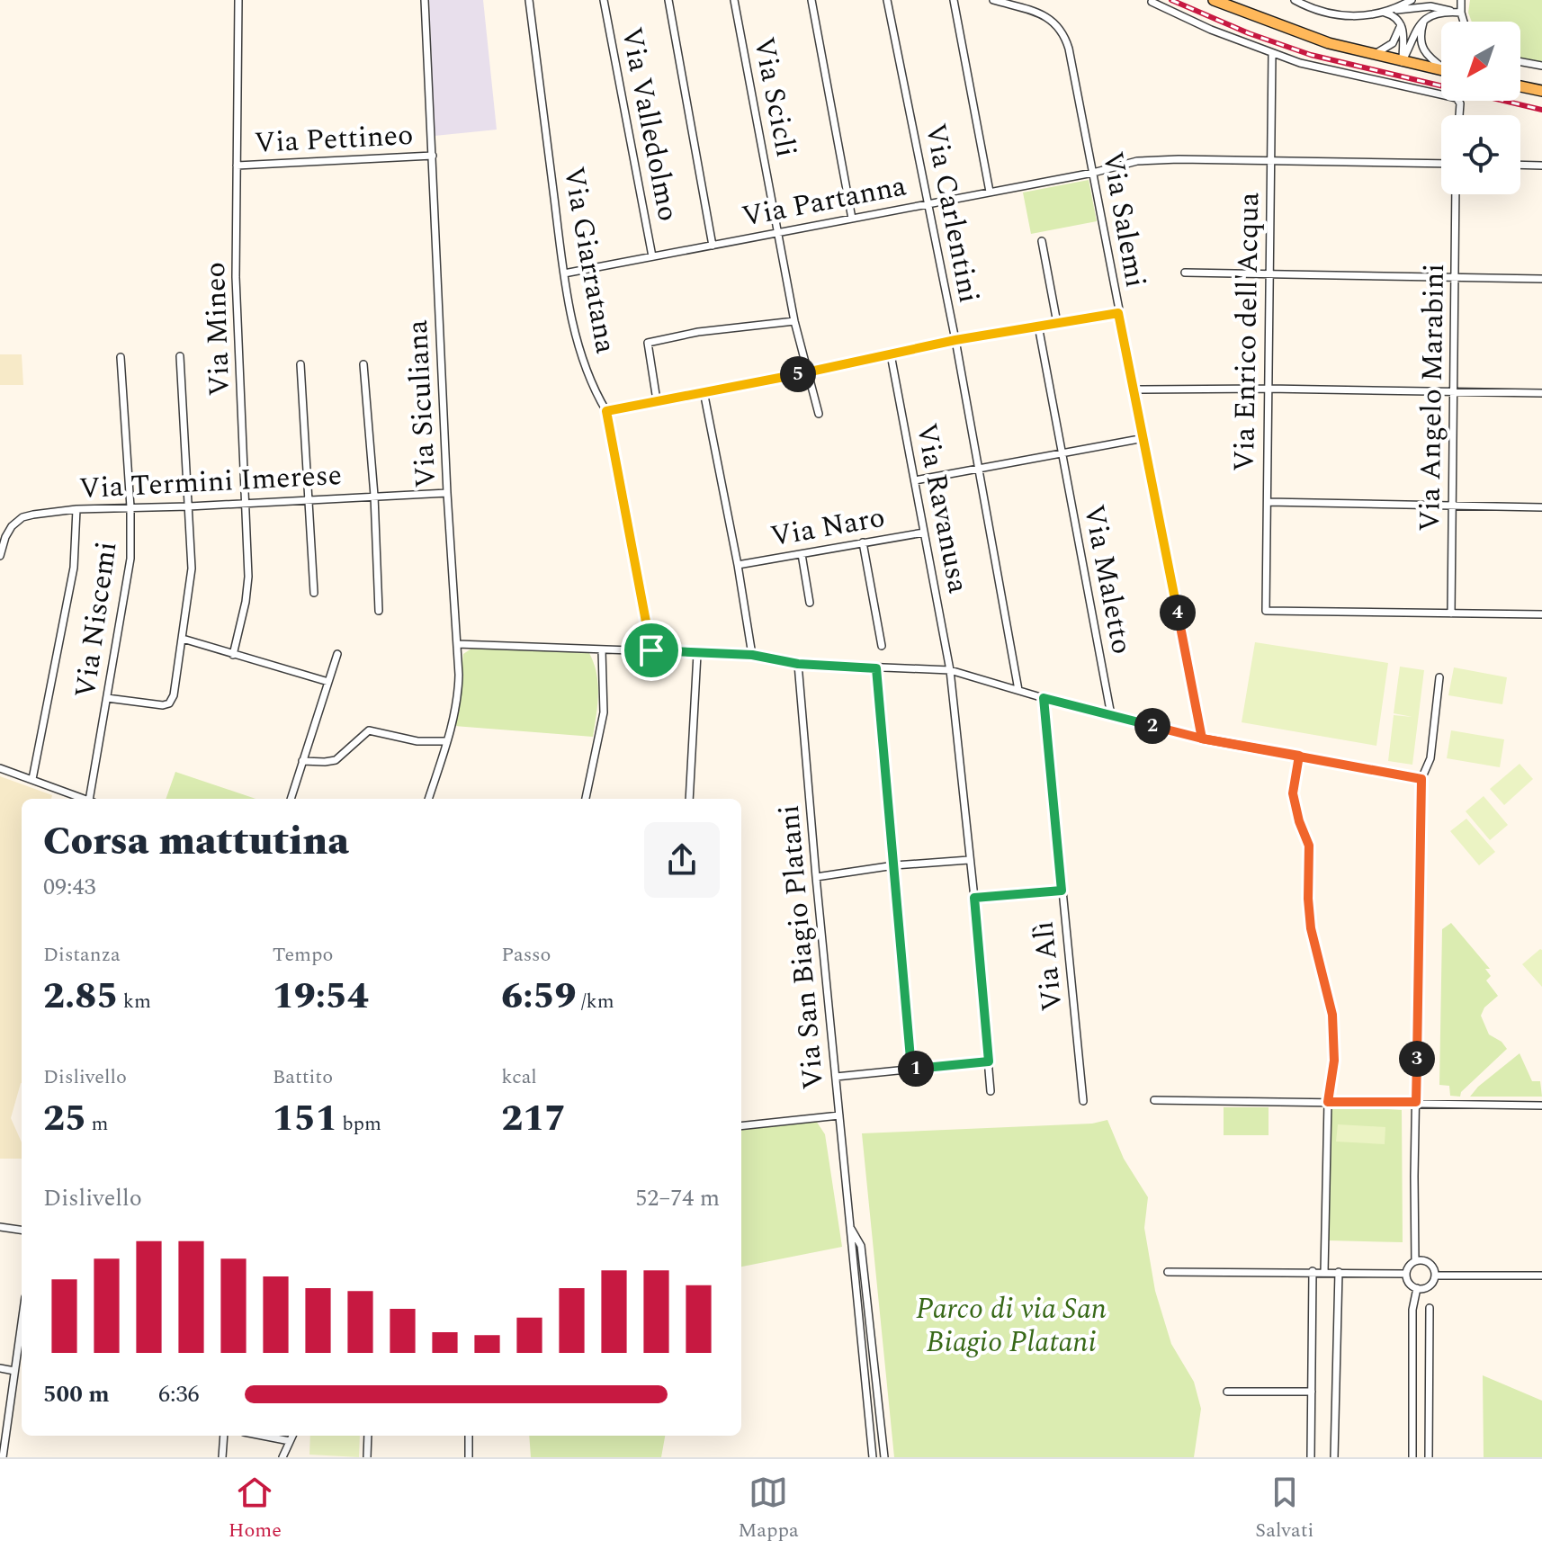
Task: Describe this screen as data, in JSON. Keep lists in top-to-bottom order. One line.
{"streets":{"street":["Via Scicli","Via Valledolmo","Via Pettineo","Via Partanna","Via Carlentini","Via Salemi","Via Giarratana","Via Mineo","Via Enrico dell'Acqua","Via Angelo Marabini","Via Siculiana","Via Termini Imerese","Via Ravanusa","Via Naro","Via Maletto","Via Niscemi","Via San Biagio Platani","Via Alì"]},"crossings":[["Via Scicli","Via Partanna"],["Via Valledolmo","Via Partanna"],["Via Pettineo","Via Mineo"],["Via Pettineo","Via Siculiana"],["Via Partanna","Via Carlentini"],["Via Partanna","Via Salemi"],["Via Partanna","Via Giarratana"],["Via Partanna","Via Enrico dell'Acqua"],["Via Mineo","Via Termini Imerese"],["Via Enrico dell'Acqua","Via Angelo Marabini"],["Via Siculiana","Via Termini Imerese"],["Via Termini Imerese","Via Niscemi"],["Via Ravanusa","Via Naro"]],"parks":["Parco di via San Biagio Platani"],"north":"bottom left","page":{"pins":["5","4","2","3","1"],"heading":["Corsa mattutina","09:43"],"stats":[["Distanza","2.85 km"],["Tempo","19:54"],["Passo","6:59 /km"],["Dislivello","25 m"],["Battito","151 bpm"],["kcal","217"]],"chart":["Dislivello","52–74 m"],"list":[{"name":"500 m","note":"6:36"}],"tabs":["Home","Mappa","Salvati"]}}
